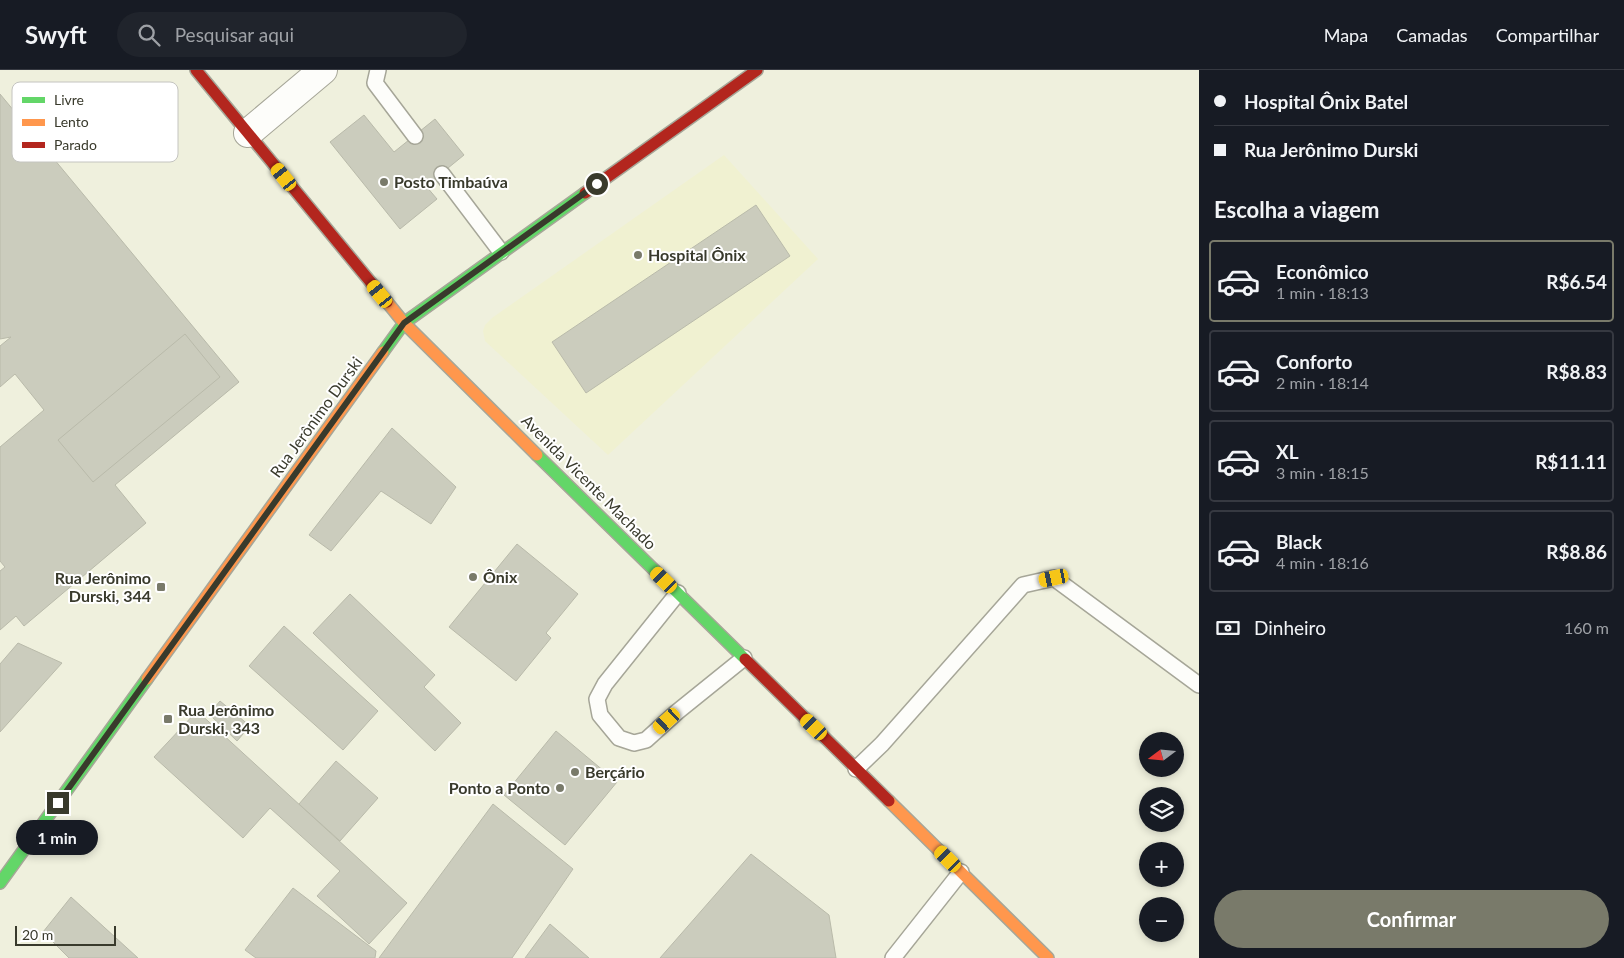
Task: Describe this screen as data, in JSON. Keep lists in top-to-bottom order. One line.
{"streets":{"street":["Rua Jerônimo Durski","Avenida Vicente Machado"]},"crossings":[["Rua Jerônimo Durski","Avenida Vicente Machado"]],"places":{"other":["Posto Timbaúva","Hospital Ônix","Ônix","Berçário","Ponto a Ponto"],"transit":["Rua Jerônimo Durski, 344","Rua Jerônimo Durski, 343"]},"legend":["Livre","Lento","Parado"],"scale_bar":"20 m","north":"left","page":{"header":"Swyft","search":"Pesquisar aqui","nav":["Mapa","Camadas","Compartilhar"],"banner":["Hospital Ônix Batel","Rua Jerônimo Durski"],"heading":"Escolha a viagem","list":[{"name":"Econômico","note":"1 min · 18:13","value":"R$6.54"},{"name":"Conforto","note":"2 min · 18:14","value":"R$8.83"},{"name":"XL","note":"3 min · 18:15","value":"R$11.11"},{"name":"Black","note":"4 min · 18:16","value":"R$8.86"}],"pay":["Dinheiro","160 m"],"map_buttons":["+","−"],"bubble":"1 min","buttons":"Confirmar","scale":"20 m"}}
